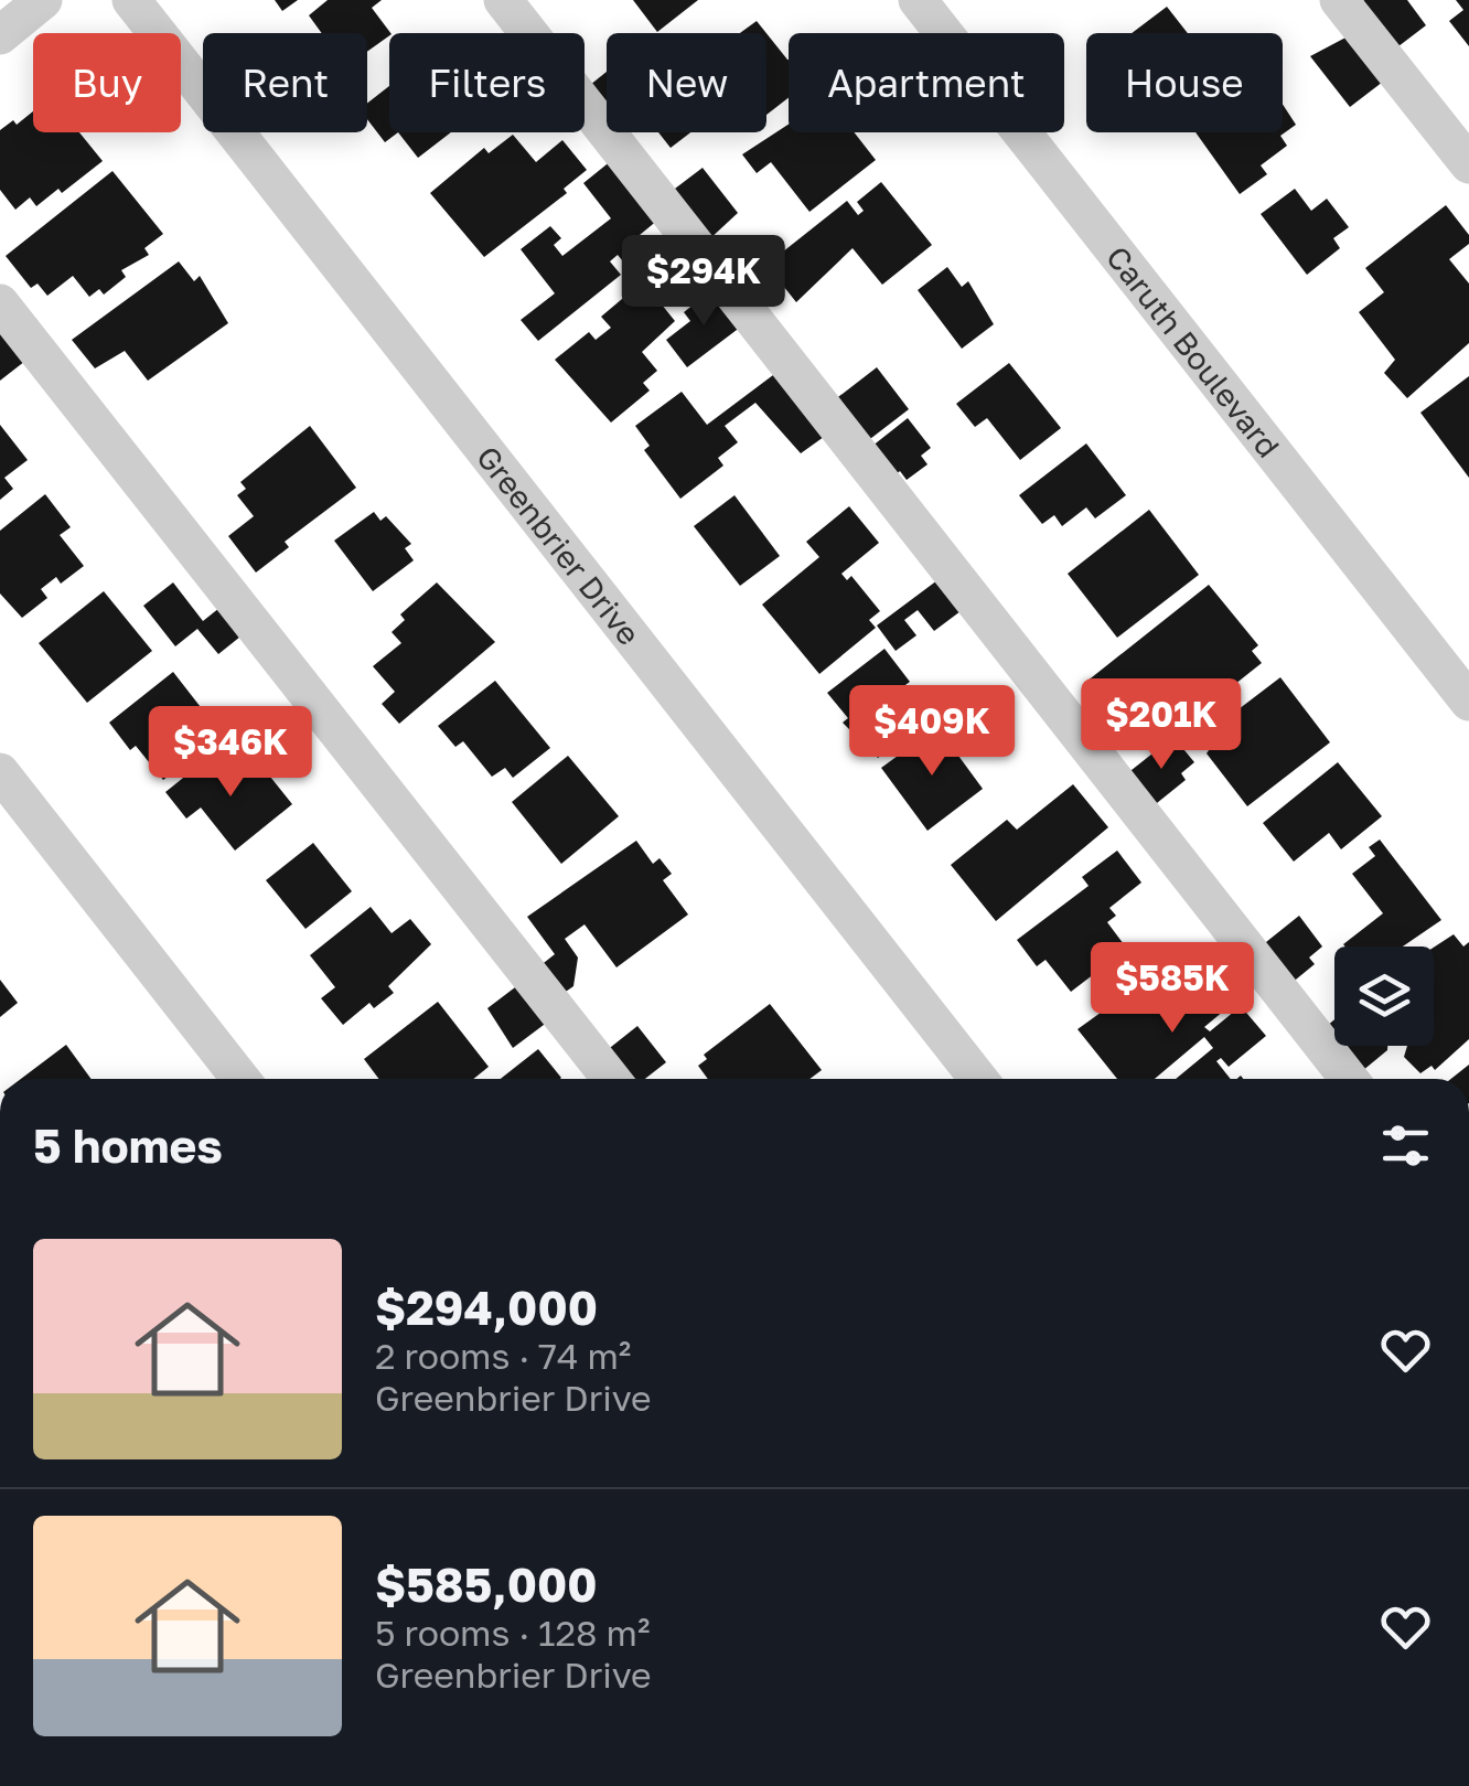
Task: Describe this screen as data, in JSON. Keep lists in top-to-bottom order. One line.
{"streets":{"street":["Caruth Boulevard","Greenbrier Drive"]},"page":{"chip":["Buy","Rent","Filters","New","Apartment","House"],"price":["$294K","$201K","$409K","$346K","$585K"],"heading":"5 homes","list":[{"name":"$294,000","note":"2 rooms · 74 m² · Greenbrier Drive"},{"name":"$585,000","note":"5 rooms · 128 m² · Greenbrier Drive"}]}}
